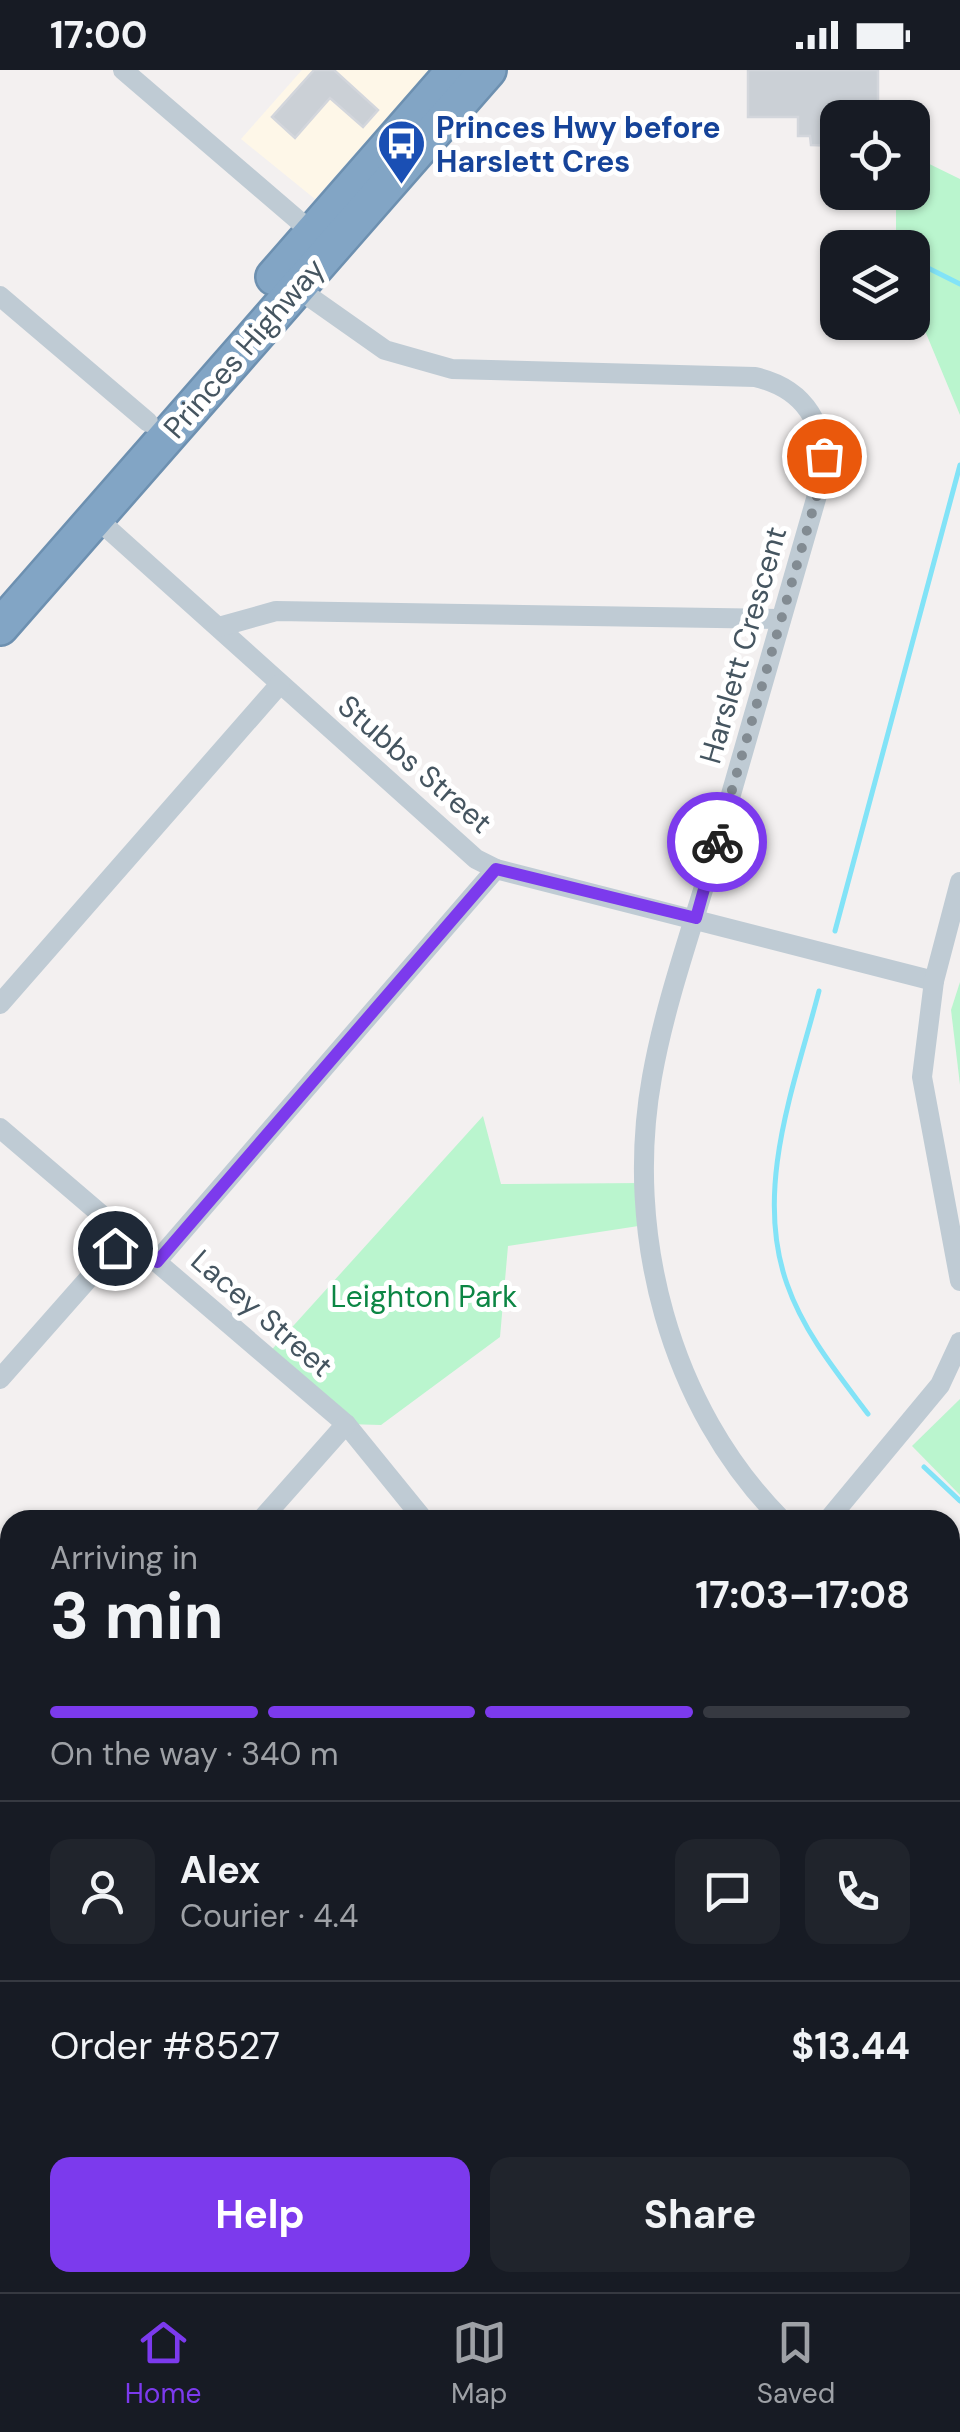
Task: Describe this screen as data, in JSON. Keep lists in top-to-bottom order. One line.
{"streets":{"highway":["Princes Highway"],"street":["Harslett Crescent","Stubbs Street","Lacey Street"]},"crossings":[["Princes Highway","Harslett Crescent"],["Princes Highway","Stubbs Street"],["Harslett Crescent","Stubbs Street"]],"parks":["Leighton Park"],"places":{"bus stop":["Princes Hwy before Harslett Cres"]},"page":{"status":"17:00","heading":["3 min","Arriving in","17:03–17:08"],"panel":["Alex","Courier · 4.4","Order #8527","$13.44"],"bar":"On the way · 340 m","buttons":["Help","Share"],"tabs":["Home","Map","Saved"]}}
